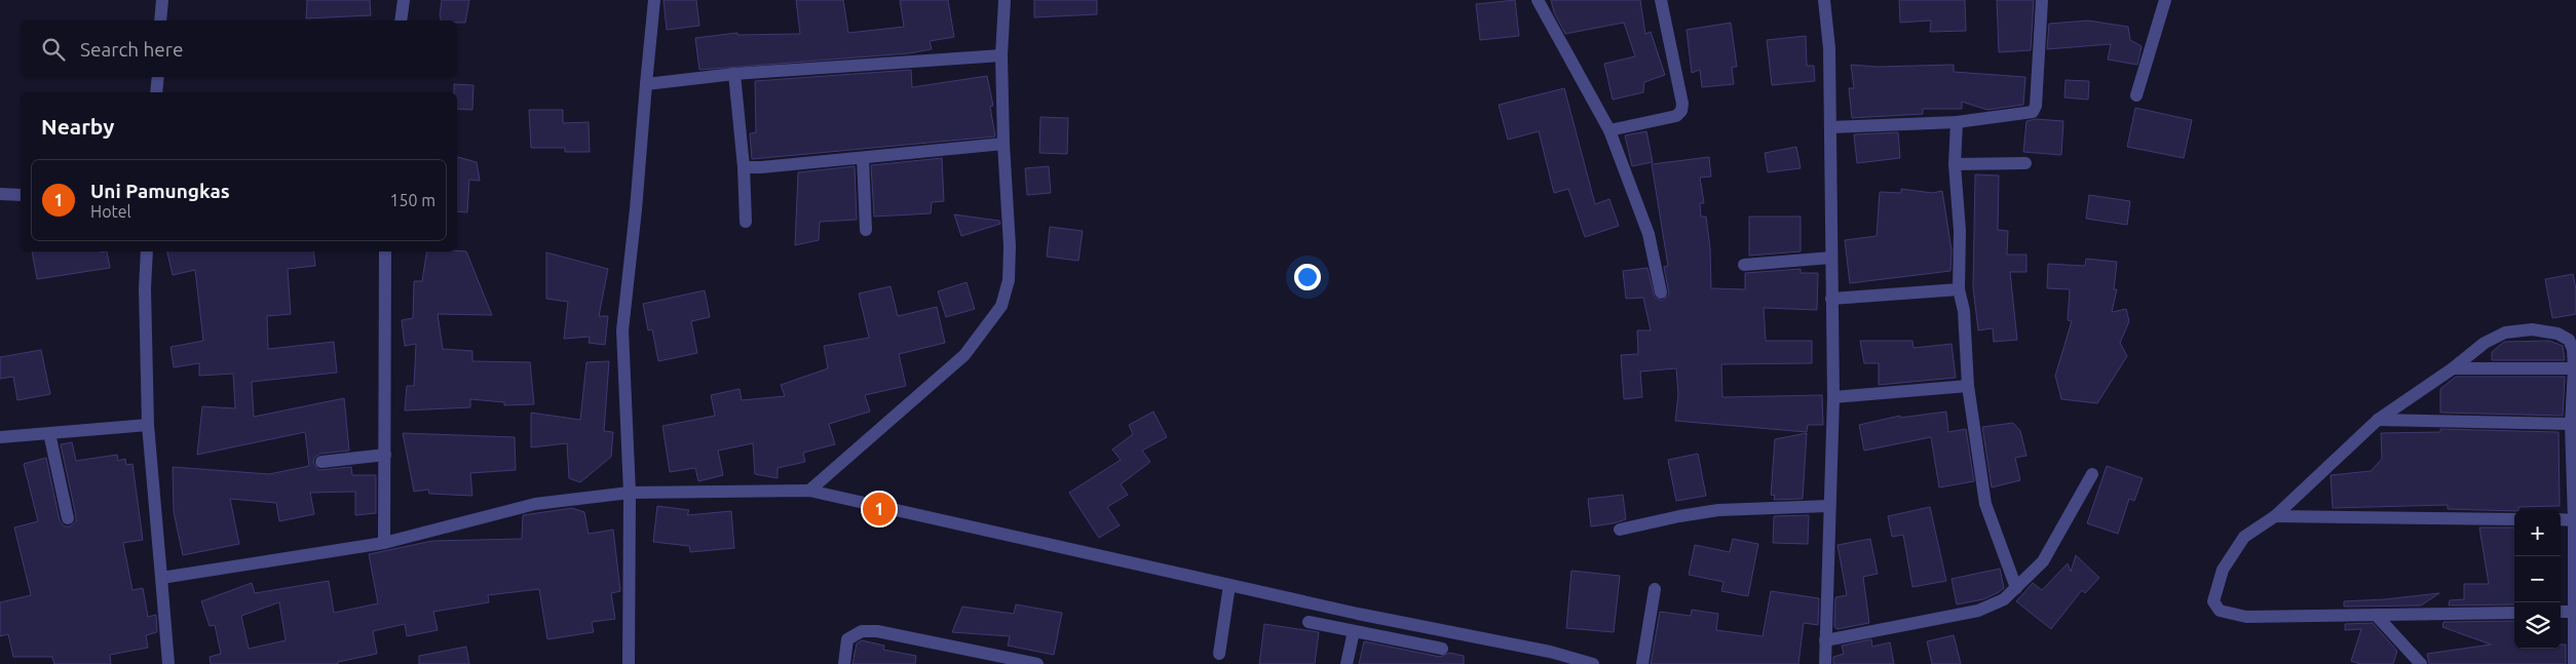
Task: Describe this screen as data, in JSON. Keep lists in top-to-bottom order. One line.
{"page":{"search":"Search here","heading":"Nearby","list":[{"mark":"1","name":"Uni Pamungkas","note":"Hotel","value":"150 m"}],"pins":"1","map_buttons":["+","−"]}}
